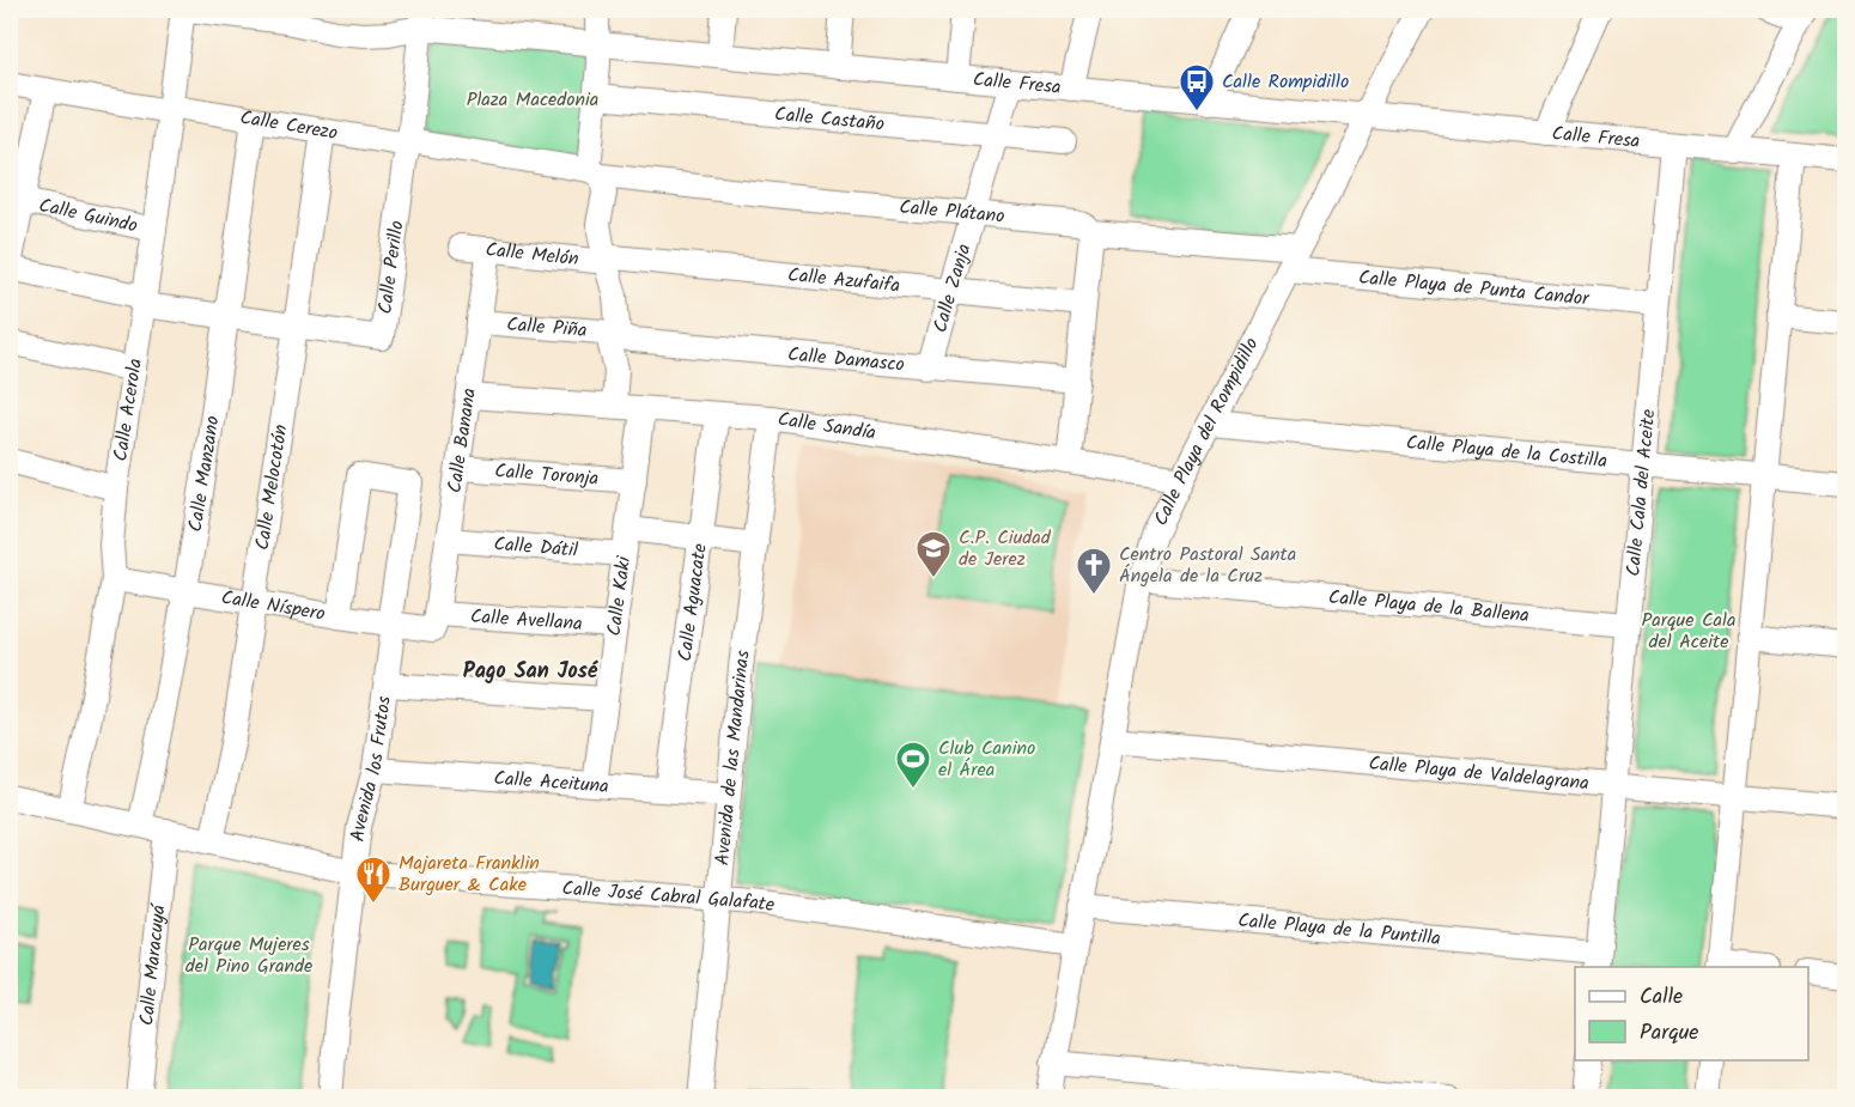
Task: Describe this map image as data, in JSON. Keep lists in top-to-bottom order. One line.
{"streets":{"street":["Calle Fresa","Calle Castaño","Calle Cerezo","Calle Plátano","Calle Guindo","Calle Melón","Calle Perillo","Calle Azufaifa","Calle Zanja","Calle Playa de Punta Candor","Calle Piña","Calle Damasco","Calle Acerola","Calle Sandía","Calle Playa del Rompidillo","Calle Banana","Calle Playa de la Costilla","Calle Manzano","Calle Toronja","Calle Melocotón","Calle Cala del Aceite","Calle Dátil","Calle Kaki","Calle Aguacate","Calle Níspero","Calle Playa de la Ballena","Calle Avellana","Avenida de las Mandarinas","Avenida los Frutos","Calle Playa de Valdelagrana","Calle Aceituna","Calle José Cabral Galafate","Calle Playa de la Puntilla","Calle Maracuyá"]},"crossings":[["Calle Fresa","Calle Zanja"],["Calle Fresa","Calle Playa del Rompidillo"],["Calle Fresa","Calle Cala del Aceite"],["Calle Castaño","Calle Zanja"],["Calle Cerezo","Calle Perillo"],["Calle Cerezo","Calle Acerola"],["Calle Cerezo","Calle Manzano"],["Calle Cerezo","Calle Melocotón"],["Calle Plátano","Calle Zanja"],["Calle Plátano","Calle Playa del Rompidillo"],["Calle Guindo","Calle Acerola"],["Calle Melón","Calle Azufaifa"],["Calle Melón","Calle Banana"],["Calle Perillo","Calle Acerola"],["Calle Perillo","Calle Manzano"],["Calle Perillo","Calle Melocotón"],["Calle Azufaifa","Calle Zanja"],["Calle Zanja","Calle Damasco"],["Calle Playa de Punta Candor","Calle Playa del Rompidillo"],["Calle Playa de Punta Candor","Calle Cala del Aceite"],["Calle Piña","Calle Damasco"],["Calle Piña","Calle Banana"],["Calle Acerola","Calle Níspero"],["Calle Acerola","Calle José Cabral Galafate"],["Calle Sandía","Calle Playa del Rompidillo"],["Calle Sandía","Calle Banana"],["Calle Sandía","Calle Kaki"],["Calle Sandía","Calle Aguacate"],["Calle Sandía","Avenida de las Mandarinas"],["Calle Playa del Rompidillo","Calle Playa de la Costilla"],["Calle Playa del Rompidillo","Calle Playa de la Ballena"],["Calle Playa del Rompidillo","Calle Playa de Valdelagrana"],["Calle Playa del Rompidillo","Calle José Cabral Galafate"],["Calle Playa del Rompidillo","Calle Playa de la Puntilla"],["Calle Banana","Calle Toronja"],["Calle Banana","Calle Dátil"],["Calle Banana","Calle Níspero"],["Calle Banana","Calle Avellana"],["Calle Playa de la Costilla","Calle Cala del Aceite"],["Calle Manzano","Calle Níspero"],["Calle Manzano","Calle José Cabral Galafate"],["Calle Toronja","Calle Kaki"],["Calle Melocotón","Calle Níspero"],["Calle Melocotón","Calle José Cabral Galafate"],["Calle Cala del Aceite","Calle Playa de la Ballena"],["Calle Cala del Aceite","Calle Playa de Valdelagrana"],["Calle Cala del Aceite","Calle Playa de la Puntilla"],["Calle Dátil","Calle Kaki"],["Calle Kaki","Calle Avellana"],["Calle Kaki","Calle Aceituna"],["Calle Aguacate","Calle Aceituna"],["Calle Níspero","Calle Avellana"],["Calle Níspero","Avenida los Frutos"],["Avenida de las Mandarinas","Calle Aceituna"],["Avenida de las Mandarinas","Calle José Cabral Galafate"],["Avenida los Frutos","Calle Aceituna"],["Avenida los Frutos","Calle José Cabral Galafate"],["Calle José Cabral Galafate","Calle Maracuyá"]],"districts":["Pago San José"],"parks":["Plaza Macedonia","Parque Cala del Aceite","Parque Mujeres del Pino Grande"],"places":{"bus stop":["Calle Rompidillo"],"school or university":["C.P. Ciudad de Jerez"],"church":["Centro Pastoral Santa Ángela de la Cruz"],"sports":["Club Canino el Área"],"restaurant":["Majareta Franklin Burguer & Cake"]},"legend":["Calle","Parque"]}
